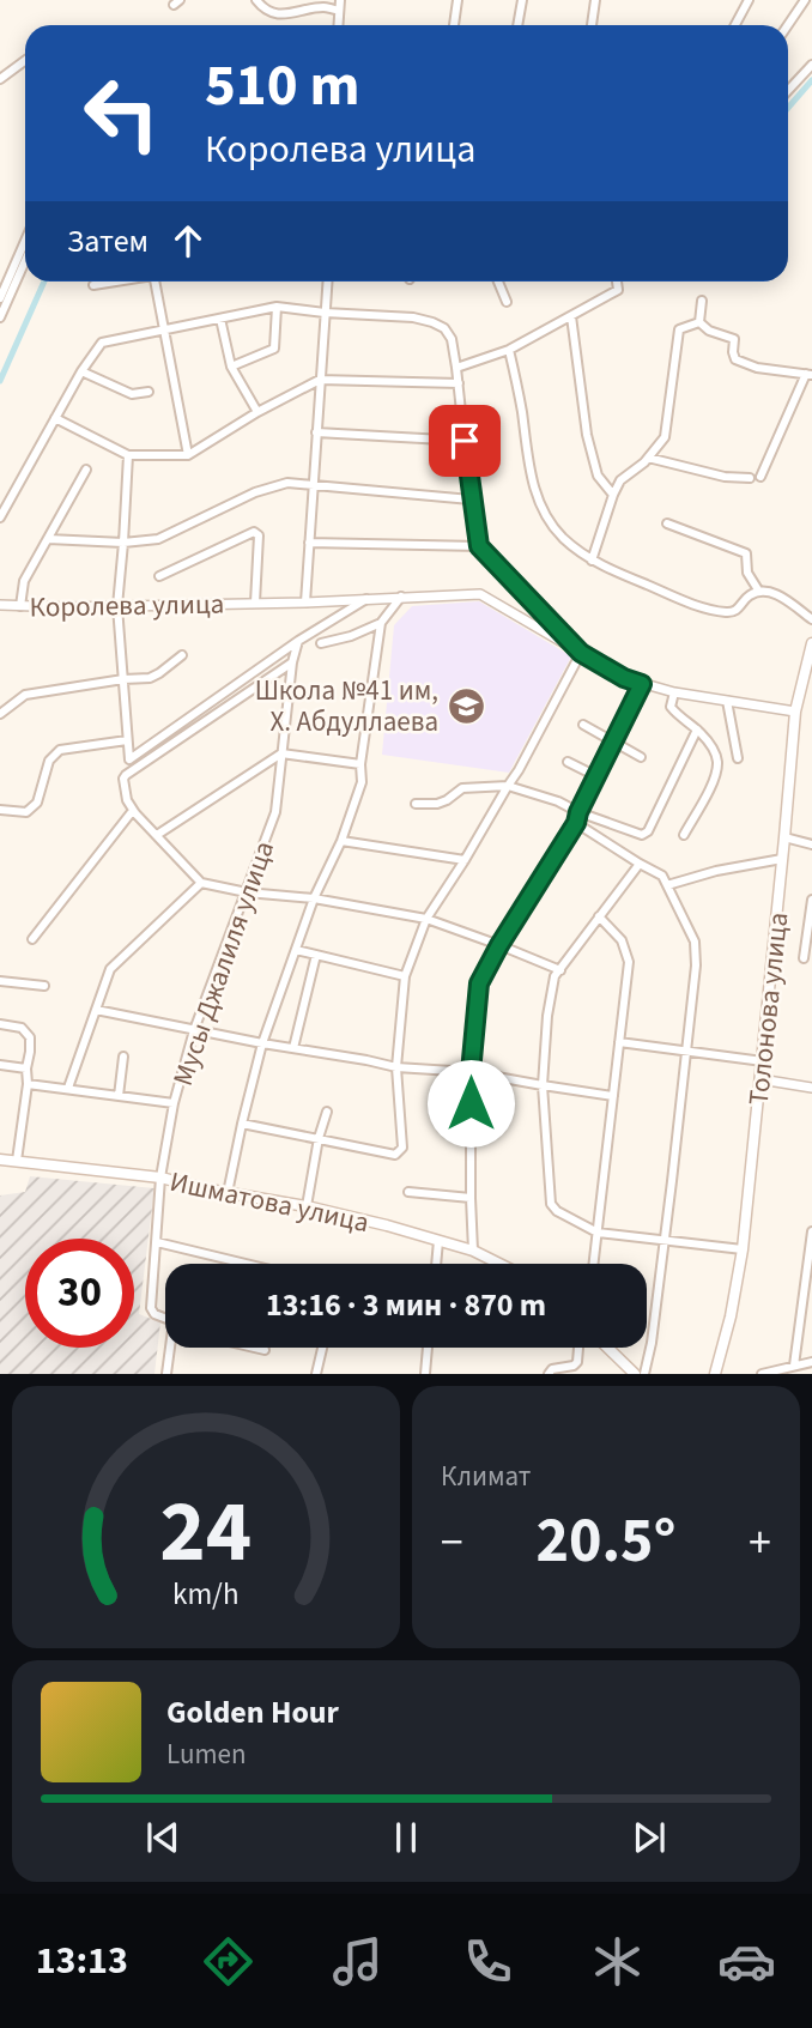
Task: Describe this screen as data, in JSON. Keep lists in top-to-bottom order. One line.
{"streets":{"main road":["Толонова улица","Ишматова улица"],"street":["Королева улица","Мусы Джалиля улица"]},"crossings":[["Королева улица","Толонова улица"],["Мусы Джалиля улица","Ишматова улица"]],"places":{"school or university":["Школа №41 им, Х. Абдуллаева"]},"page":{"turn":["510 m","Королева улица"],"then":"Затем","limit":"30","trip":"13:16 · 3 мин · 870 m","tile":"Климат","heat":["−","20.5°","+"],"song":["Golden Hour","Lumen"],"tabs":"13:13","gauge":["24","km/h"]}}
